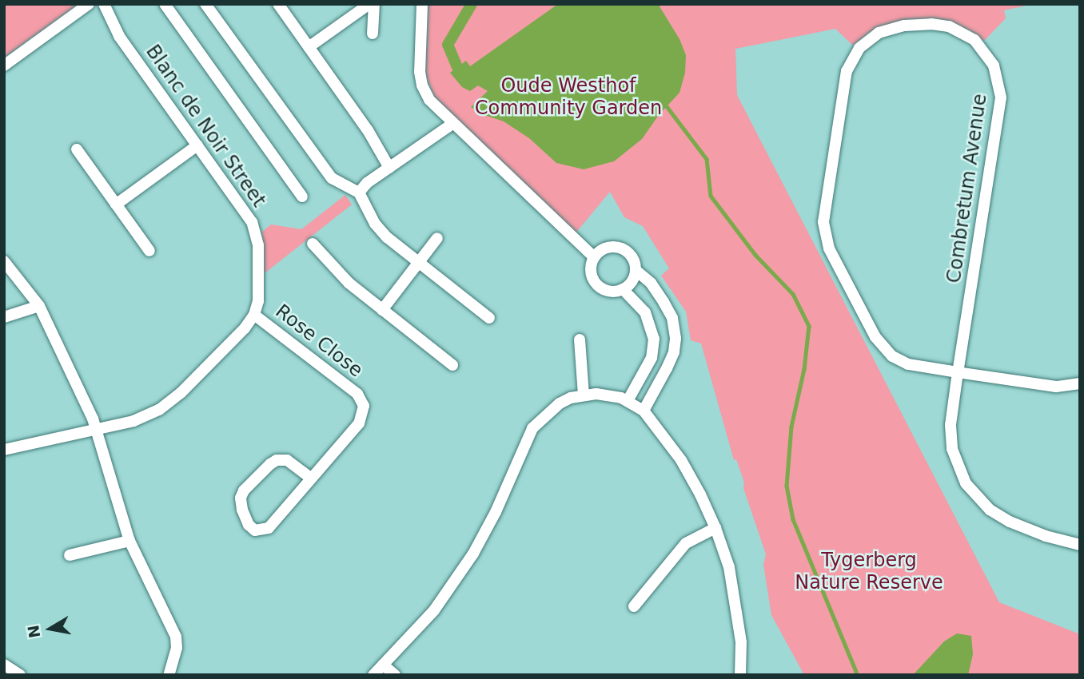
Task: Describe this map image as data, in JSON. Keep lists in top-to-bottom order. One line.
{"streets":{"street":["Blanc de Noir Street","Combretum Avenue","Rose Close"]},"crossings":[["Blanc de Noir Street","Rose Close"]],"parks":["Oude Westhof Community Garden","Tygerberg Nature Reserve"],"north":"left"}
